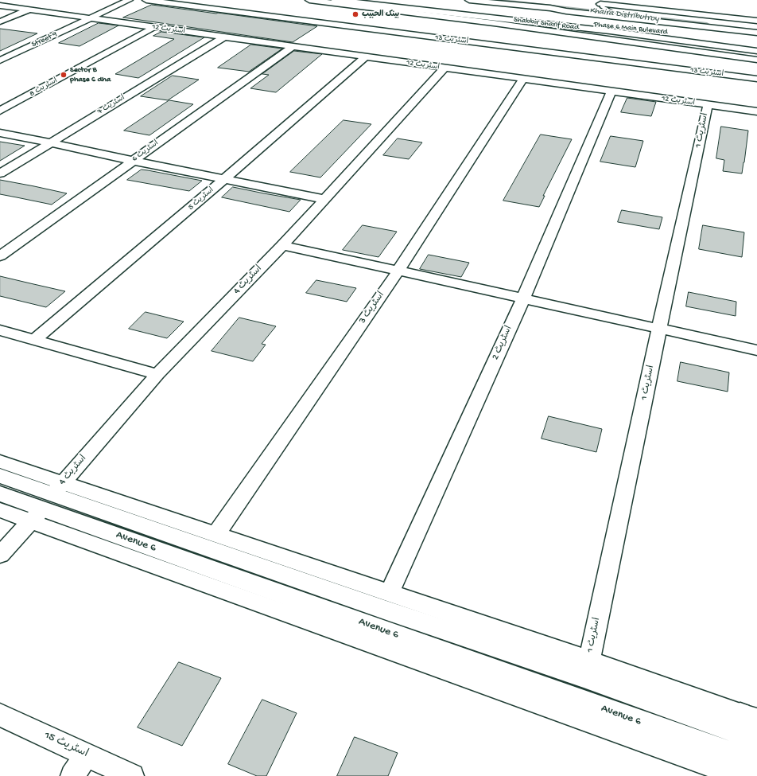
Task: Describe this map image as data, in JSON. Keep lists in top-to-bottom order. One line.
{"streets":{"main road":["Shabbir Sharif Road","Phase 6 Main Bulevard","Avenue 6"],"street":["اسٹریٹ 12","Street 9","اسٹریٹ 13","اسٹریٹ 8","اسٹریٹ 7","اسٹریٹ 1","اسٹریٹ 6","اسٹریٹ 5","اسٹریٹ 4","اسٹریٹ 3","اسٹریٹ 2","اسٹریٹ 15"]},"crossings":[["اسٹریٹ 12","Street 9"],["اسٹریٹ 12","اسٹریٹ 8"],["اسٹریٹ 12","اسٹریٹ 7"],["اسٹریٹ 12","اسٹریٹ 1"],["اسٹریٹ 12","اسٹریٹ 6"],["اسٹریٹ 12","اسٹریٹ 5"],["اسٹریٹ 12","اسٹریٹ 4"],["اسٹریٹ 12","اسٹریٹ 3"],["اسٹریٹ 12","اسٹریٹ 2"],["اسٹریٹ 4","Avenue 6"]],"water":["Khaira Distributroy"],"places":["بينک الحبيب","Sector B phase 6 dha"]}
